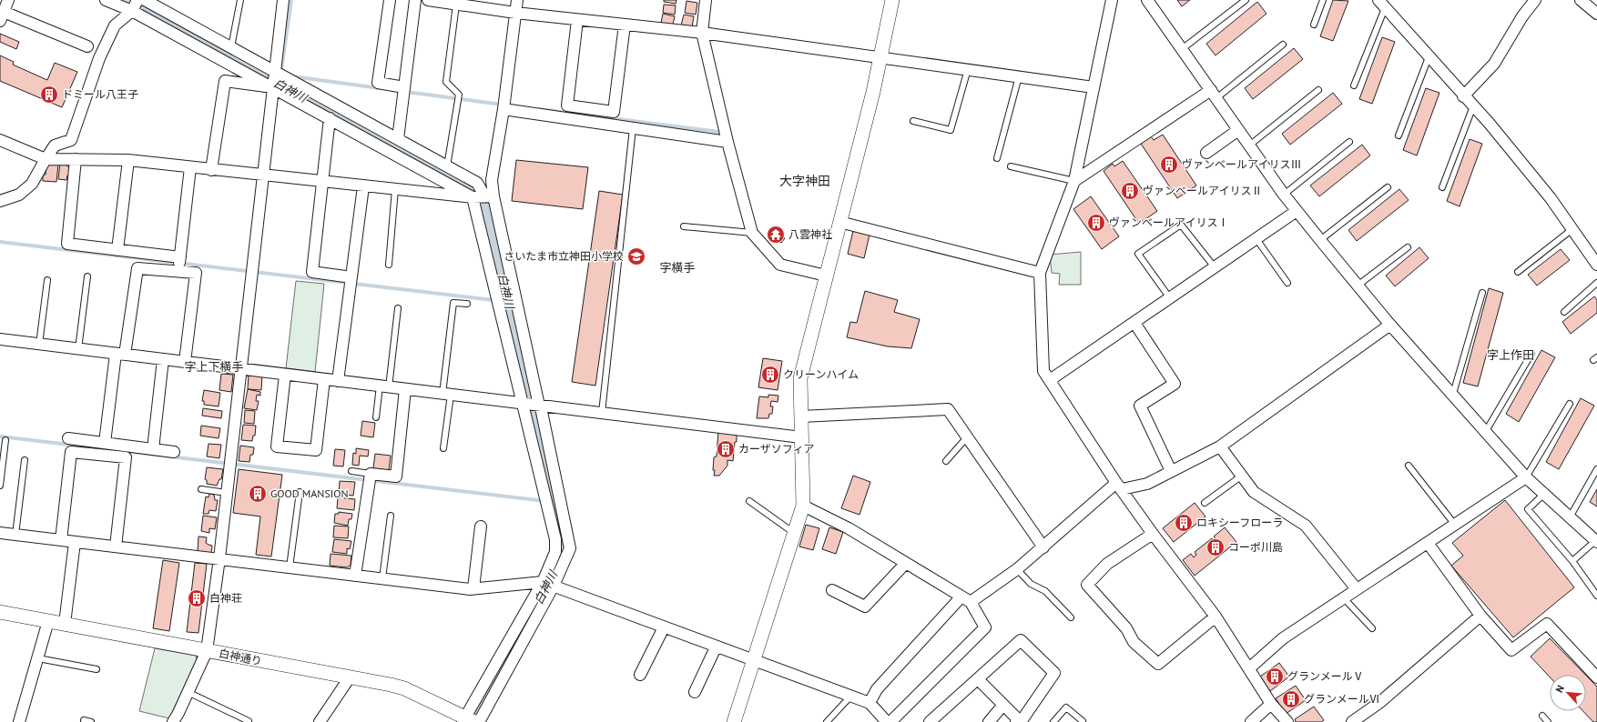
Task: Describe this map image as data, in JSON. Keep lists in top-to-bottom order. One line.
{"streets":{"street":["白神通り"]},"districts":["大字神田","字横手","字上作田","字上下横手"],"water":["白神川"],"places":{"building":["ドミール八王子","ヴァンベールアイリスⅢ","ヴァンベールアイリスⅡ","ヴァンベールアイリスⅠ","クリーンハイム","カーザソフィア","GOOD MANSION","ロキシーフローラ","コーポ川島","白神荘","グランメールⅤ","グランメールⅥ"],"temple":["八雲神社"],"school or university":["さいたま市立神田小学校"]},"north":"top left"}
